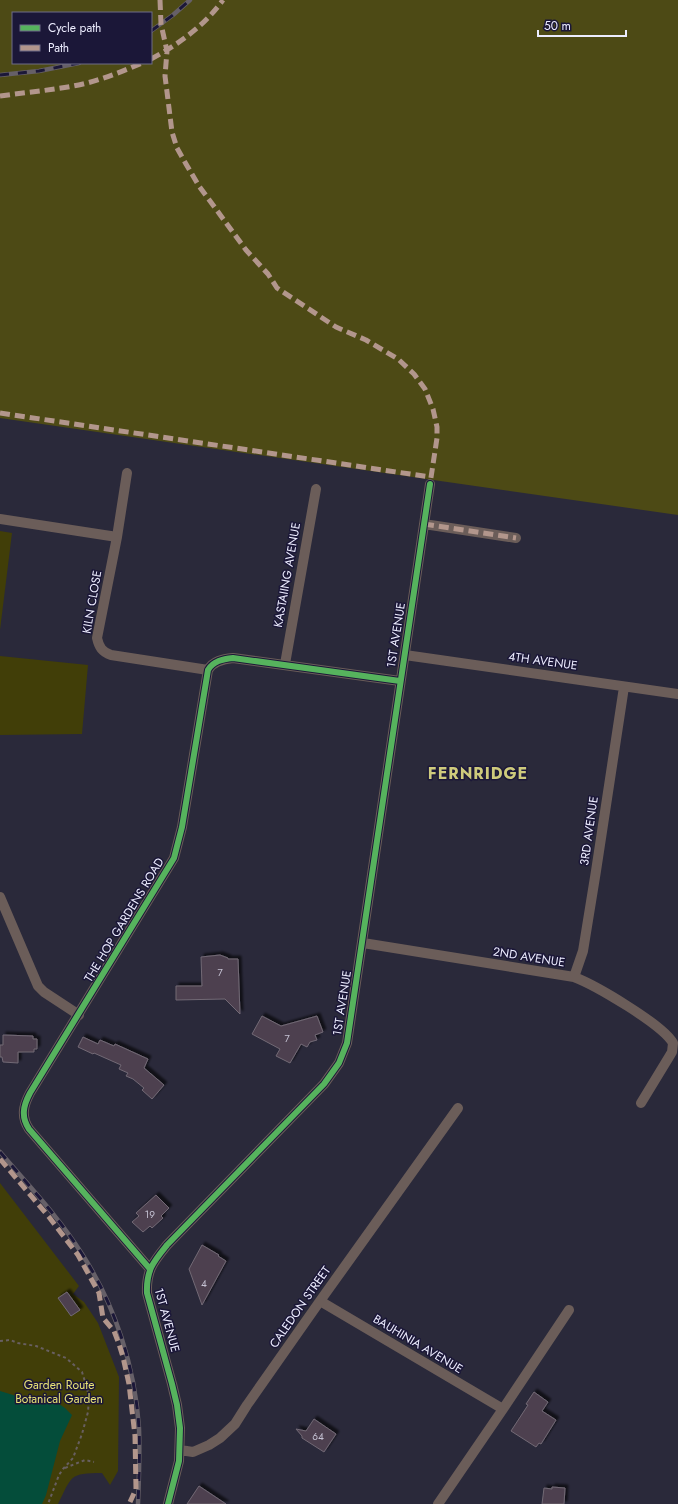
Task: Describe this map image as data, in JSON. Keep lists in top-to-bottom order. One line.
{"streets":{"street":["KASTAIING AVENUE","KILN CLOSE","1ST AVENUE","4TH AVENUE","3RD AVENUE","THE HOP GARDENS ROAD","2ND AVENUE","CALEDON STREET","BAUHINIA AVENUE"]},"crossings":[["KILN CLOSE","THE HOP GARDENS ROAD"],["1ST AVENUE","4TH AVENUE"],["1ST AVENUE","THE HOP GARDENS ROAD"],["1ST AVENUE","2ND AVENUE"],["1ST AVENUE","CALEDON STREET"],["4TH AVENUE","3RD AVENUE"],["3RD AVENUE","2ND AVENUE"],["CALEDON STREET","BAUHINIA AVENUE"]],"districts":["FERNRIDGE"],"parks":["Garden Route Botanical Garden"],"house_numbers":["7","7","19","4","64"],"legend":["Cycle path","Path"],"scale_bar":"50 m"}
